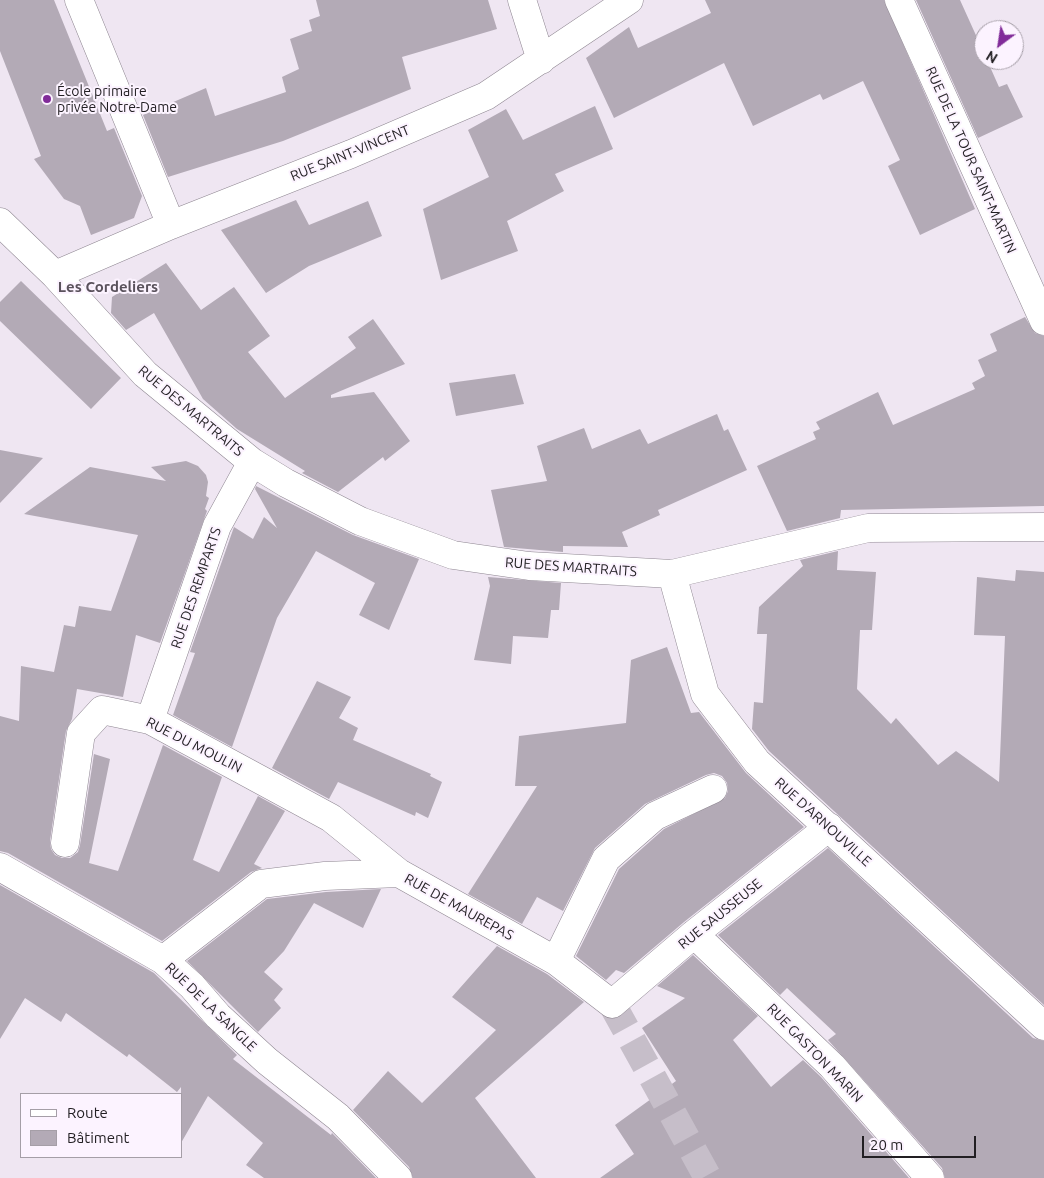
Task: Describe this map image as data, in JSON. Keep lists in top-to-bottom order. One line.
{"streets":{"street":["RUE SAINT-VINCENT","RUE DE LA TOUR SAINT-MARTIN","RUE DES MARTRAITS","RUE DES REMPARTS","RUE DU MOULIN","RUE D'ARNOUVILLE","RUE DE MAUREPAS","RUE SAUSSEUSE","RUE DE LA SANGLE","RUE GASTON MARIN"]},"crossings":[["RUE SAINT-VINCENT","RUE DES MARTRAITS"],["RUE DES MARTRAITS","RUE DES REMPARTS"],["RUE DES MARTRAITS","RUE D'ARNOUVILLE"],["RUE DES REMPARTS","RUE DU MOULIN"],["RUE DU MOULIN","RUE DE MAUREPAS"],["RUE D'ARNOUVILLE","RUE SAUSSEUSE"],["RUE DE MAUREPAS","RUE SAUSSEUSE"],["RUE DE MAUREPAS","RUE DE LA SANGLE"],["RUE SAUSSEUSE","RUE GASTON MARIN"]],"districts":["Les Cordeliers"],"places":["École primaire privée Notre-Dame"],"legend":["Route","Bâtiment"],"scale_bar":"20 m","north":"bottom left"}
